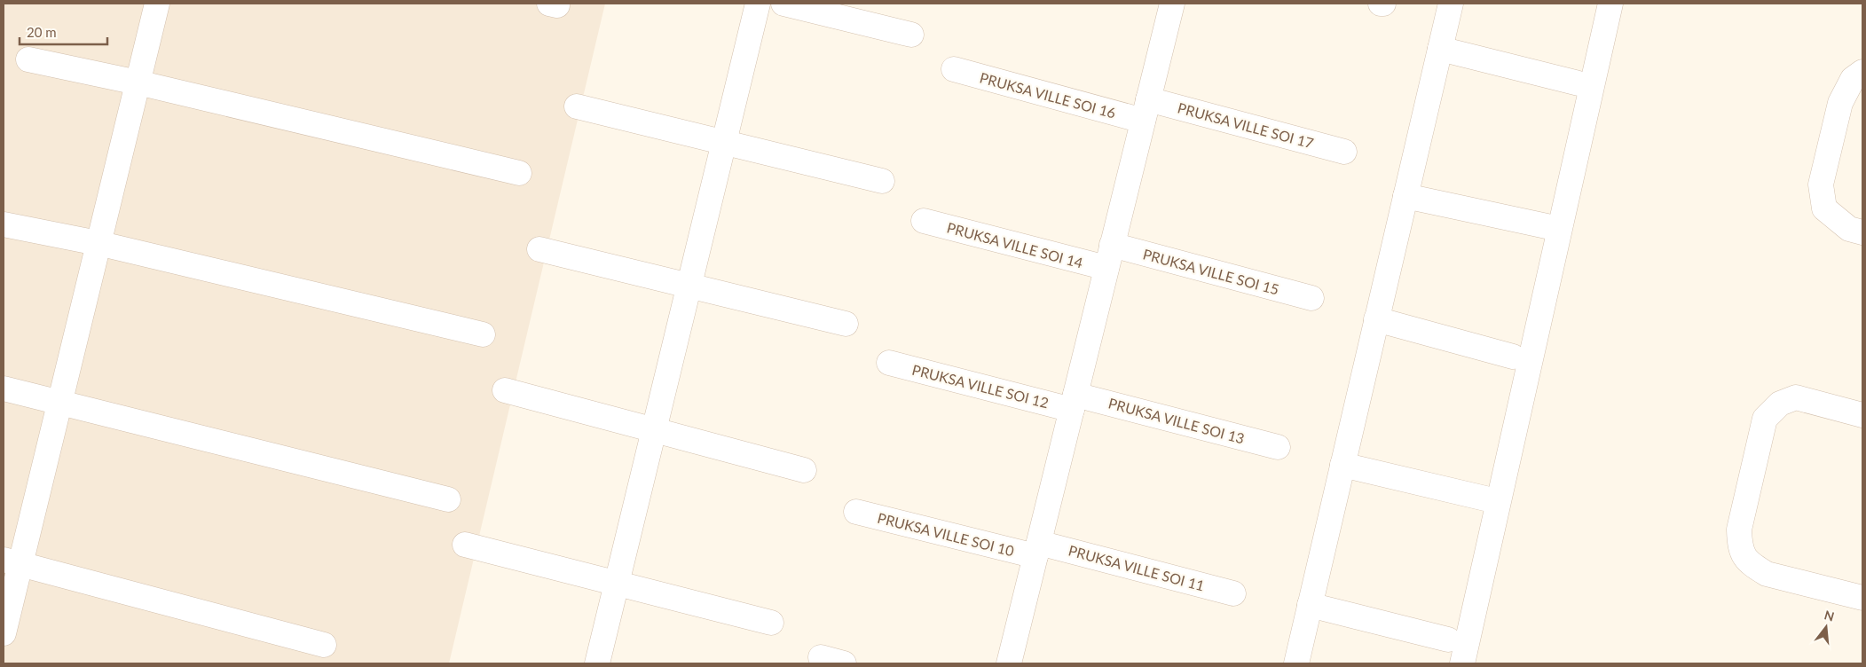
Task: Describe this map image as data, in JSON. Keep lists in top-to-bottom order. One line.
{"streets":{"street":["PRUKSA VILLE SOI 16","PRUKSA VILLE SOI 17","PRUKSA VILLE SOI 14","PRUKSA VILLE SOI 15","PRUKSA VILLE SOI 12","PRUKSA VILLE SOI 13","PRUKSA VILLE SOI 10","PRUKSA VILLE SOI 11"]},"crossings":[["PRUKSA VILLE SOI 16","PRUKSA VILLE SOI 17"],["PRUKSA VILLE SOI 12","PRUKSA VILLE SOI 13"],["PRUKSA VILLE SOI 10","PRUKSA VILLE SOI 11"]],"scale_bar":"20 m","north":"top"}
